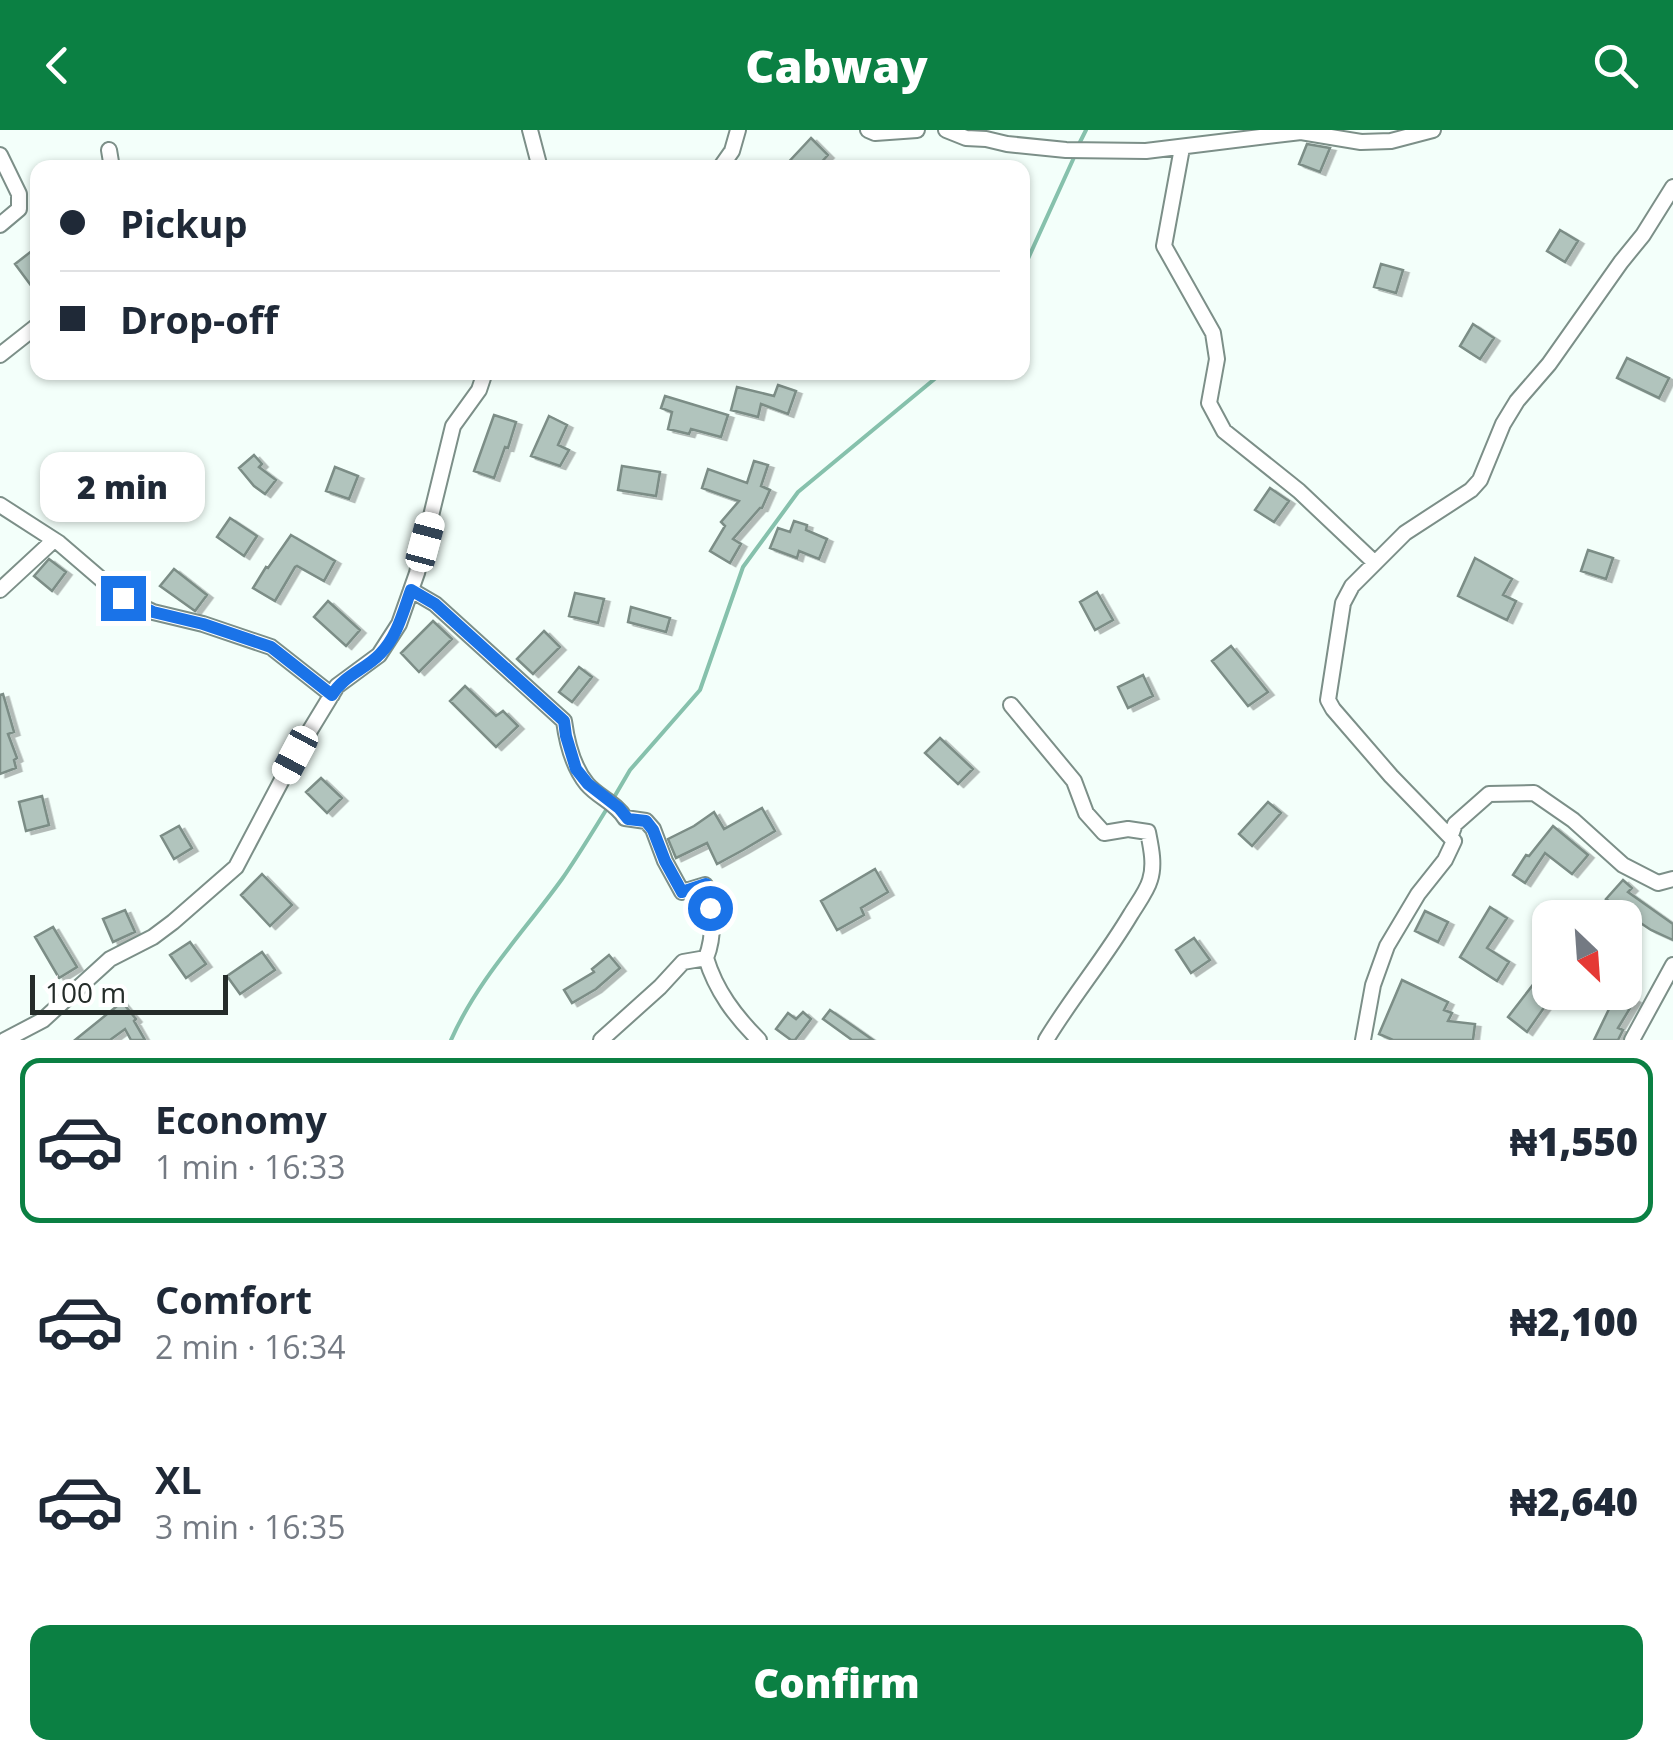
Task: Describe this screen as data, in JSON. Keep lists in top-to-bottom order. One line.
{"scale_bar":"100 m","north":"bottom right","page":{"header":"Cabway","banner":["Pickup","Drop-off"],"bubble":"2 min","scale":"100 m","list":[{"name":"Economy","note":"1 min · 16:33","value":"₦1,550"},{"name":"Comfort","note":"2 min · 16:34","value":"₦2,100"},{"name":"XL","note":"3 min · 16:35","value":"₦2,640"}],"buttons":"Confirm"}}
